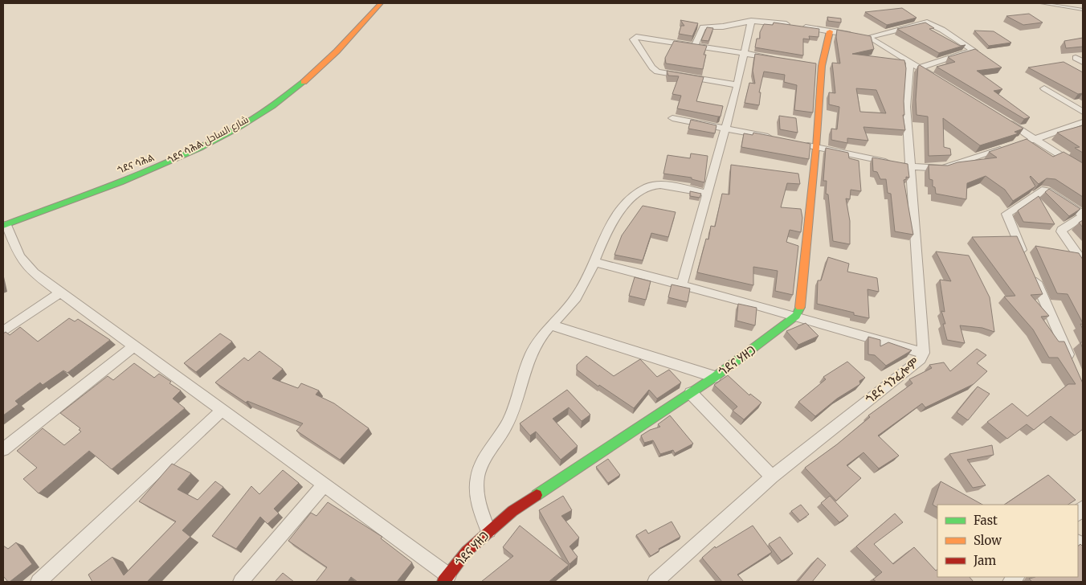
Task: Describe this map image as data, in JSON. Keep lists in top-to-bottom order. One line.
{"streets":{"main road":["ጎደና ሳሕል شارع الساحل","ጎደና ሃዘጋ"],"street":["ጎደና ጎንፈሎም"]},"legend":["Fast","Slow","Jam"]}
